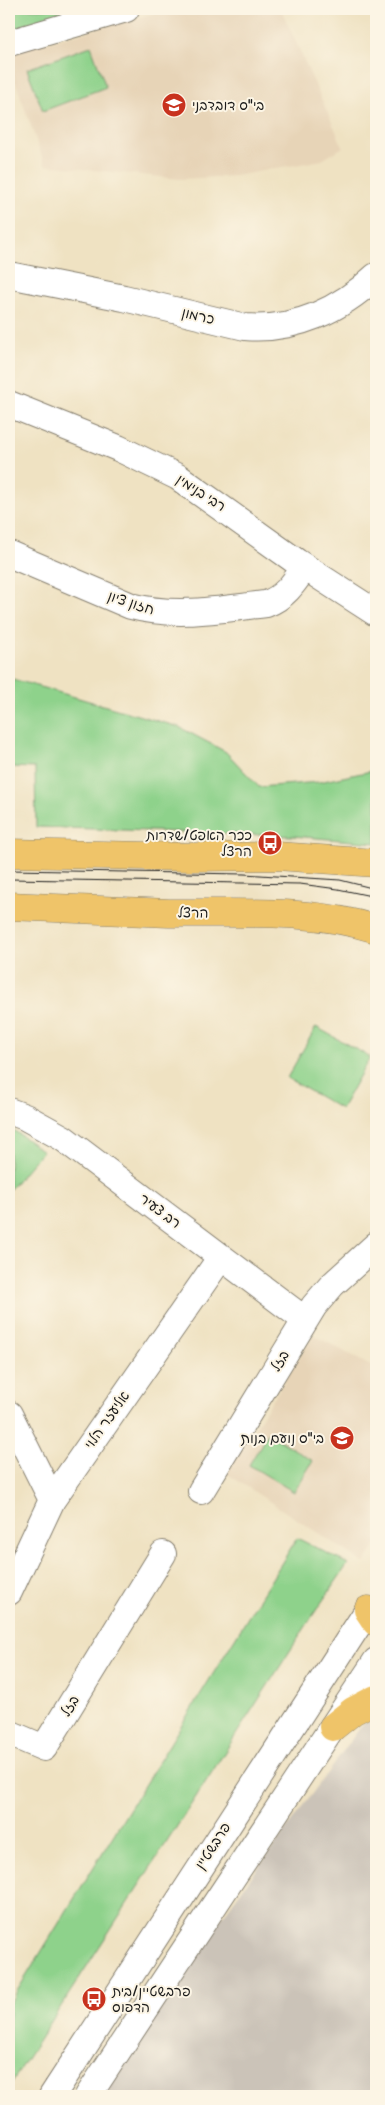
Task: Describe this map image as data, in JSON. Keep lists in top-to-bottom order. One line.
{"streets":{"main road":["הרצל"],"street":["כרמון","רבי בנימין","חזון ציון","רב צעיר","בזל","אליעזר הלוי","פרבשטיין"]},"crossings":[["רבי בנימין","חזון ציון"],["רב צעיר","בזל"],["רב צעיר","אליעזר הלוי"]],"places":{"school or university":["בי\"ס דובדבני","בי\"ס נועם בנות"],"bus stop":["ככר האפט/שדרות הרצל","פרבשטיין/בית הדפוס"]}}
